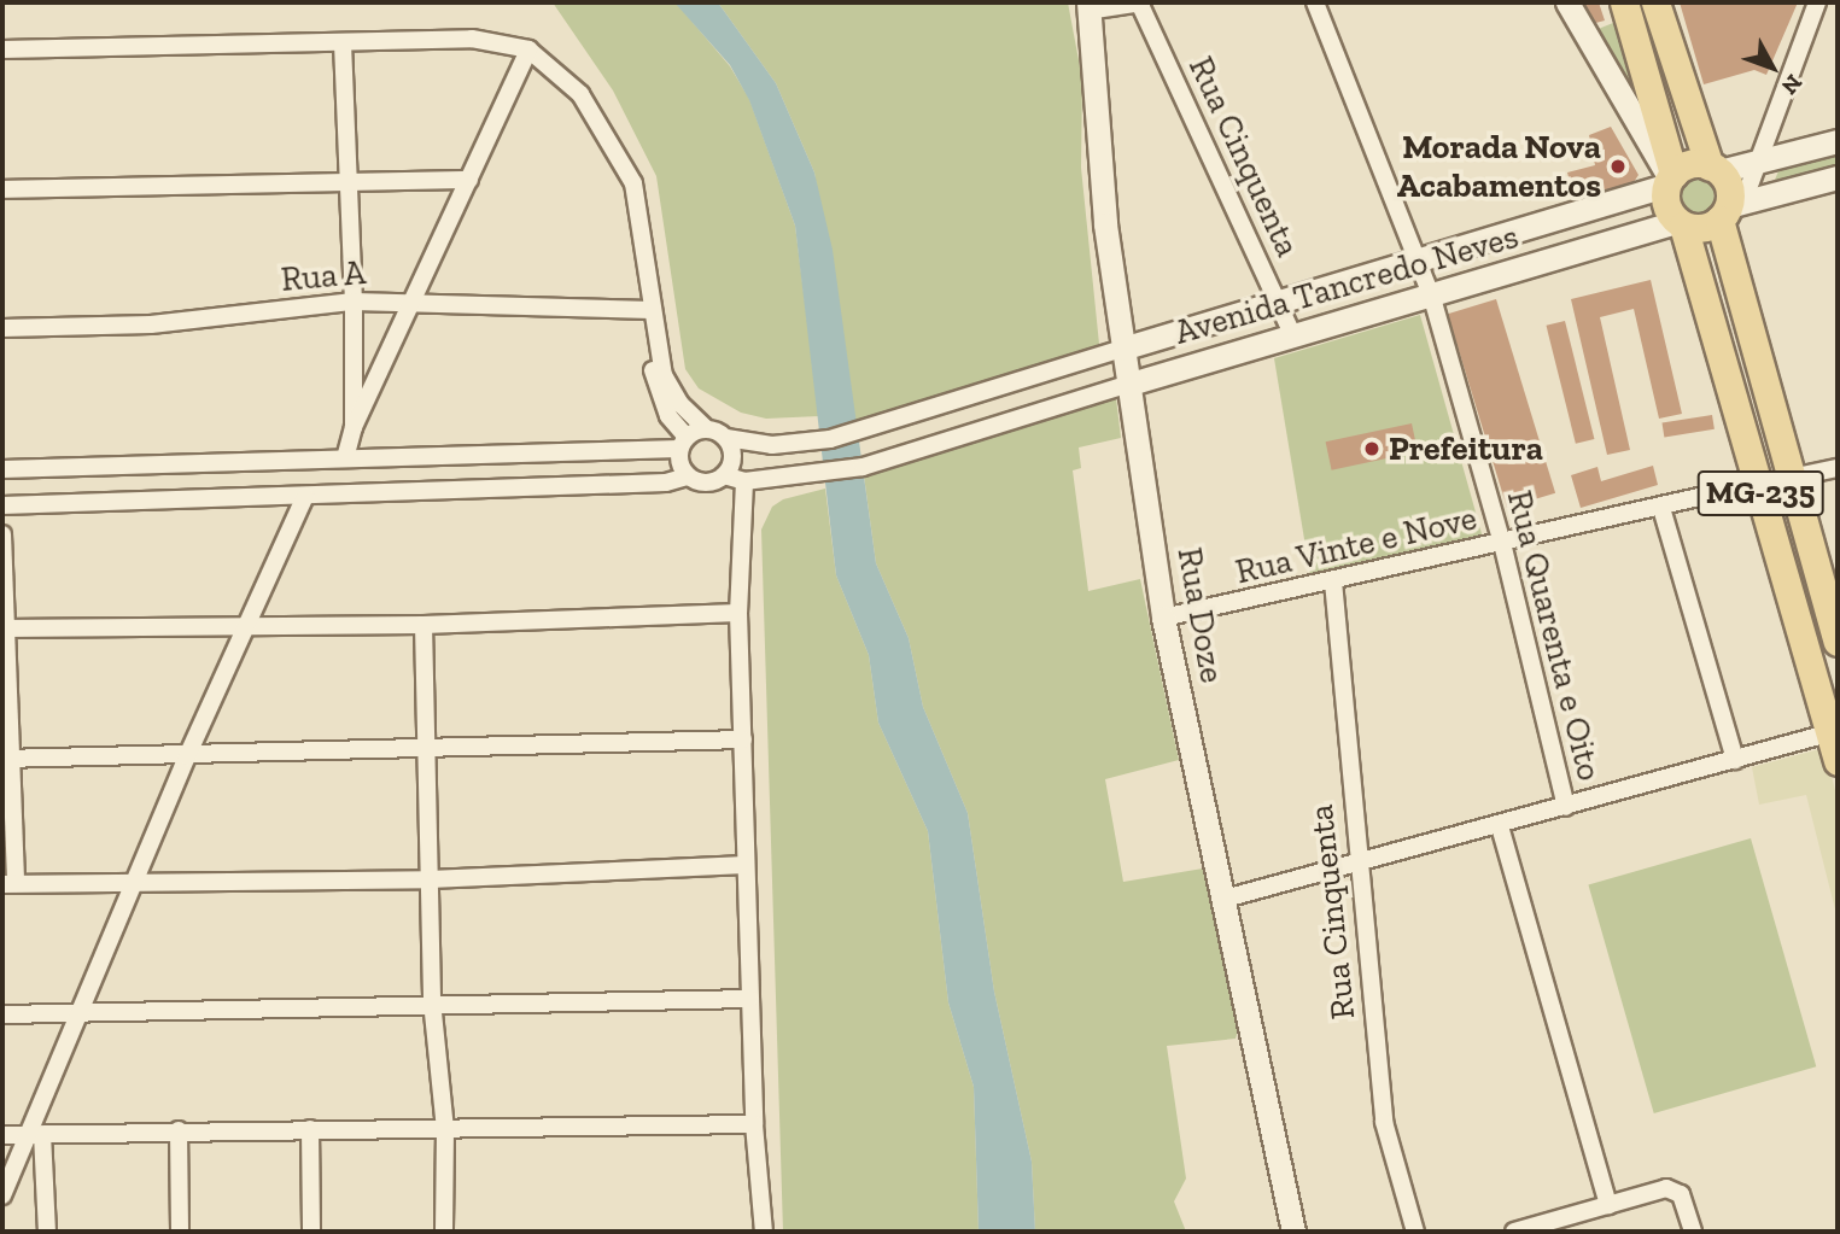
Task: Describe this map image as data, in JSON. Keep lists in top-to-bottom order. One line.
{"streets":{"main road":["MG-235"],"street":["Rua Cinquenta","Rua A","Avenida Tancredo Neves","Rua Vinte e Nove","Rua Doze","Rua Quarenta e Oito"]},"crossings":[["Rua Cinquenta","Avenida Tancredo Neves"],["Rua Cinquenta","Rua Vinte e Nove"],["Avenida Tancredo Neves","MG-235"],["Avenida Tancredo Neves","Rua Doze"],["Avenida Tancredo Neves","Rua Quarenta e Oito"],["MG-235","Rua Vinte e Nove"],["Rua Vinte e Nove","Rua Doze"],["Rua Vinte e Nove","Rua Quarenta e Oito"]],"places":["Morada Nova Acabamentos","Prefeitura"],"north":"bottom right"}
